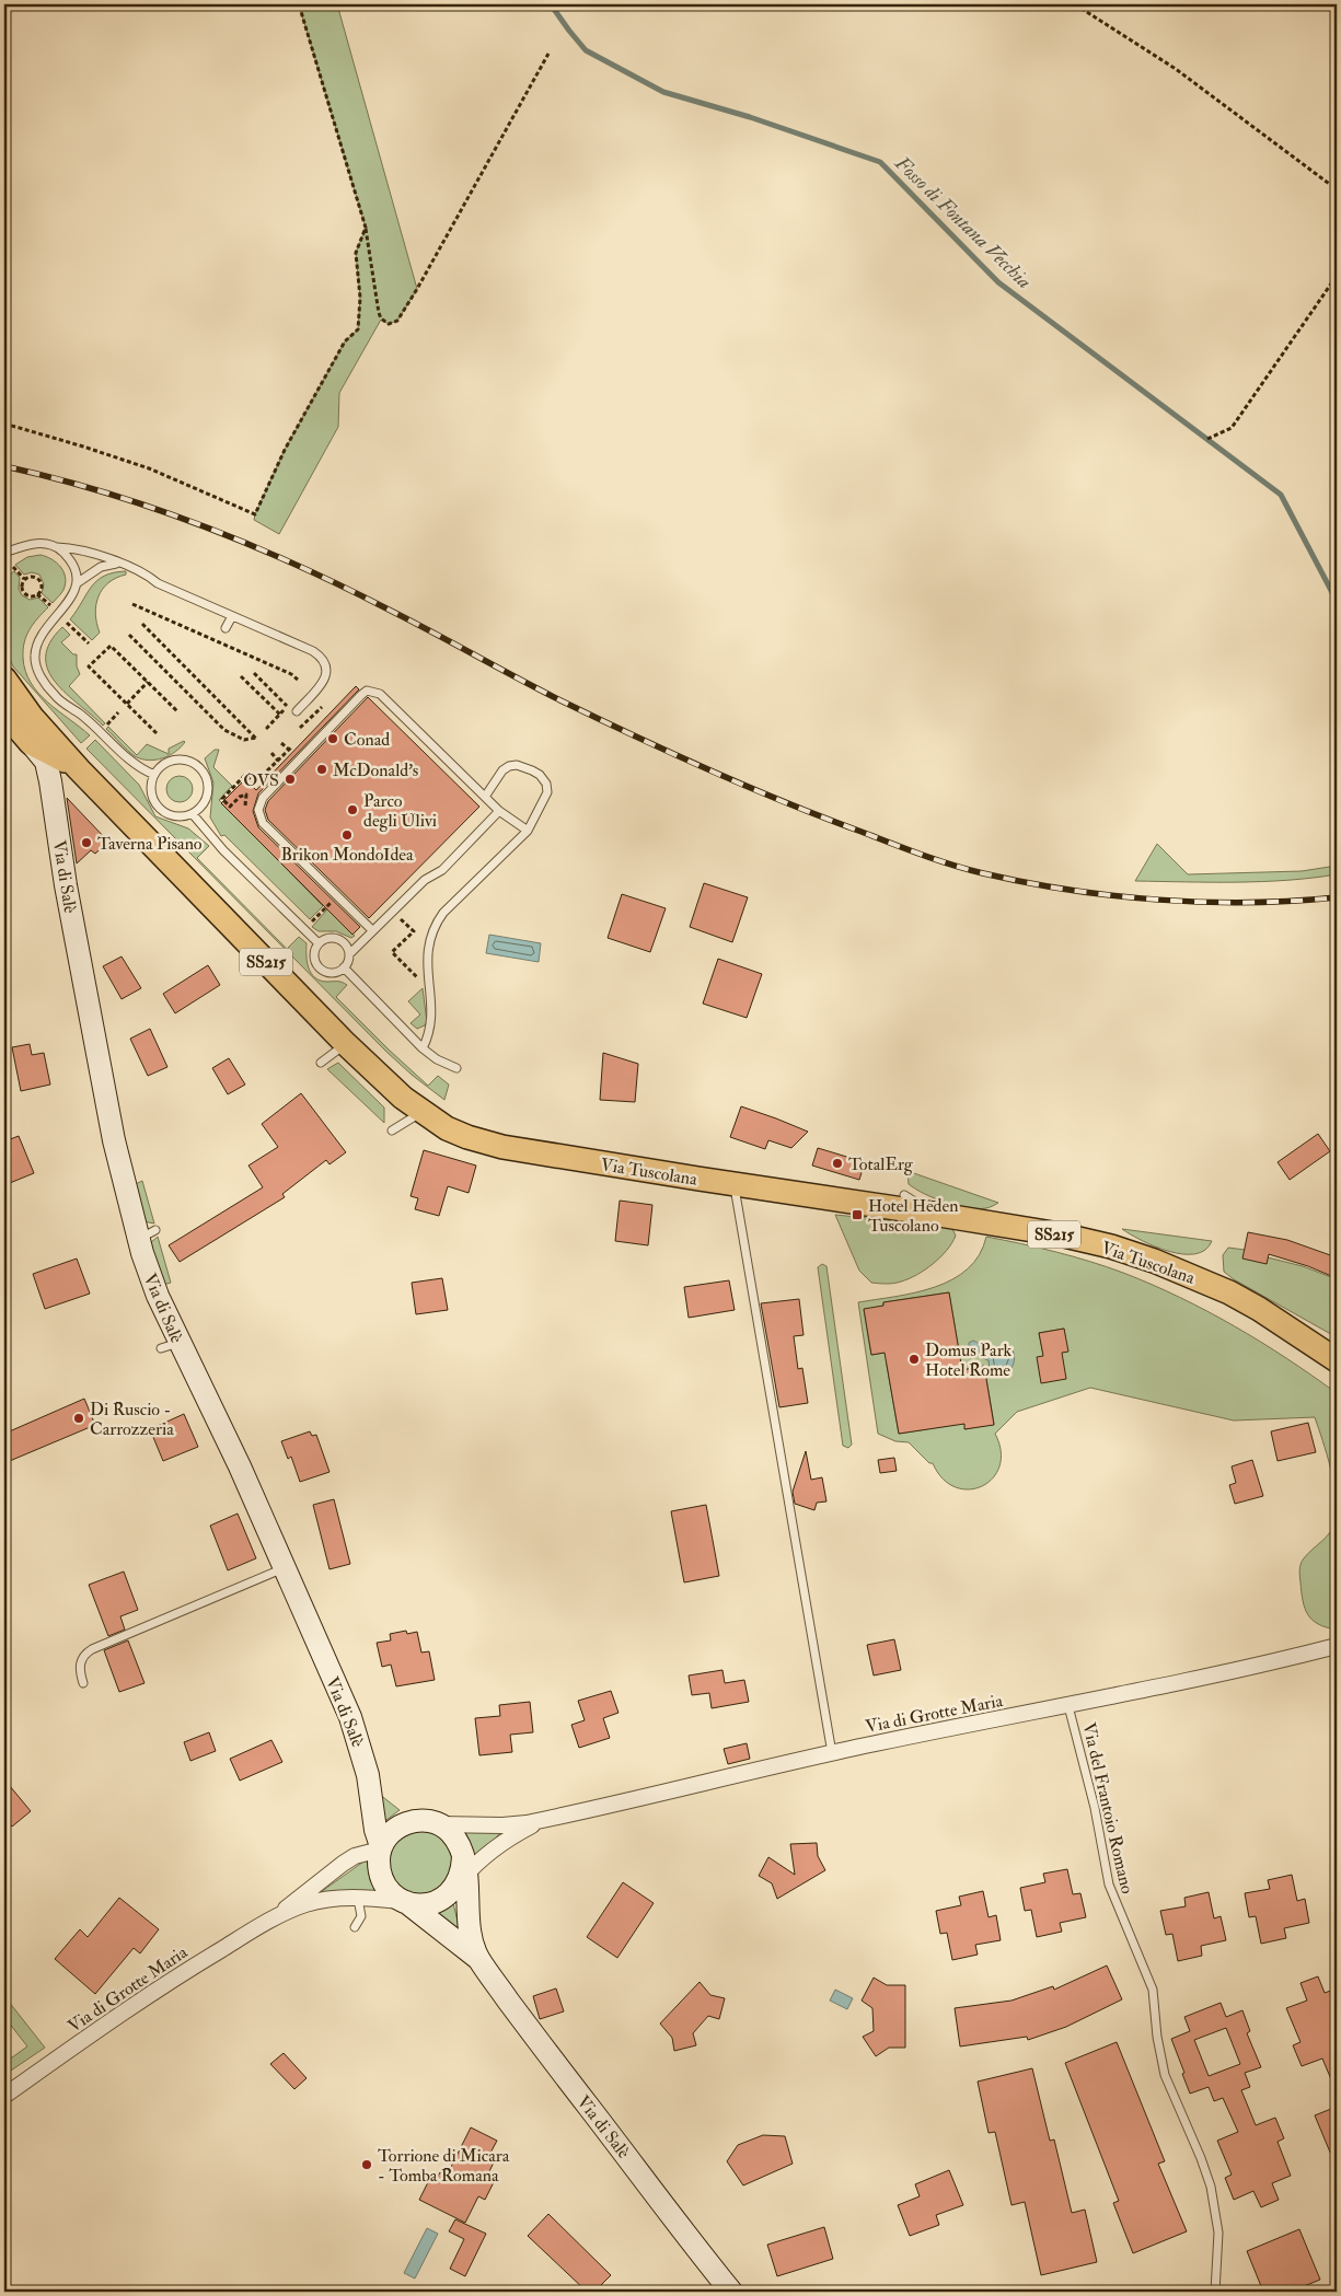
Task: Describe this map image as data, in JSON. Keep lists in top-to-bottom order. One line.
{"streets":{"main road":["Via di Salè","SS215","Via Tuscolana"],"street":["Via di Grotte Maria"],"lane":["Via del Frantoio Romano"]},"crossings":[["Via di Salè","Via Tuscolana"],["Via di Salè","Via di Grotte Maria"],["Via di Grotte Maria","Via del Frantoio Romano"]],"water":["Fosso di Fontana Vecchia"],"places":{"other":["Conad","McDonald's","OVS","Parco degli Ulivi","Brikon MondoIdea","Taverna Pisano","TotalErg","Domus Park Hotel Rome","Di Ruscio - Carrozzeria","Torrione di Micara - Tomba Romana"],"transit":["Hotel Heden Tuscolano"]}}
